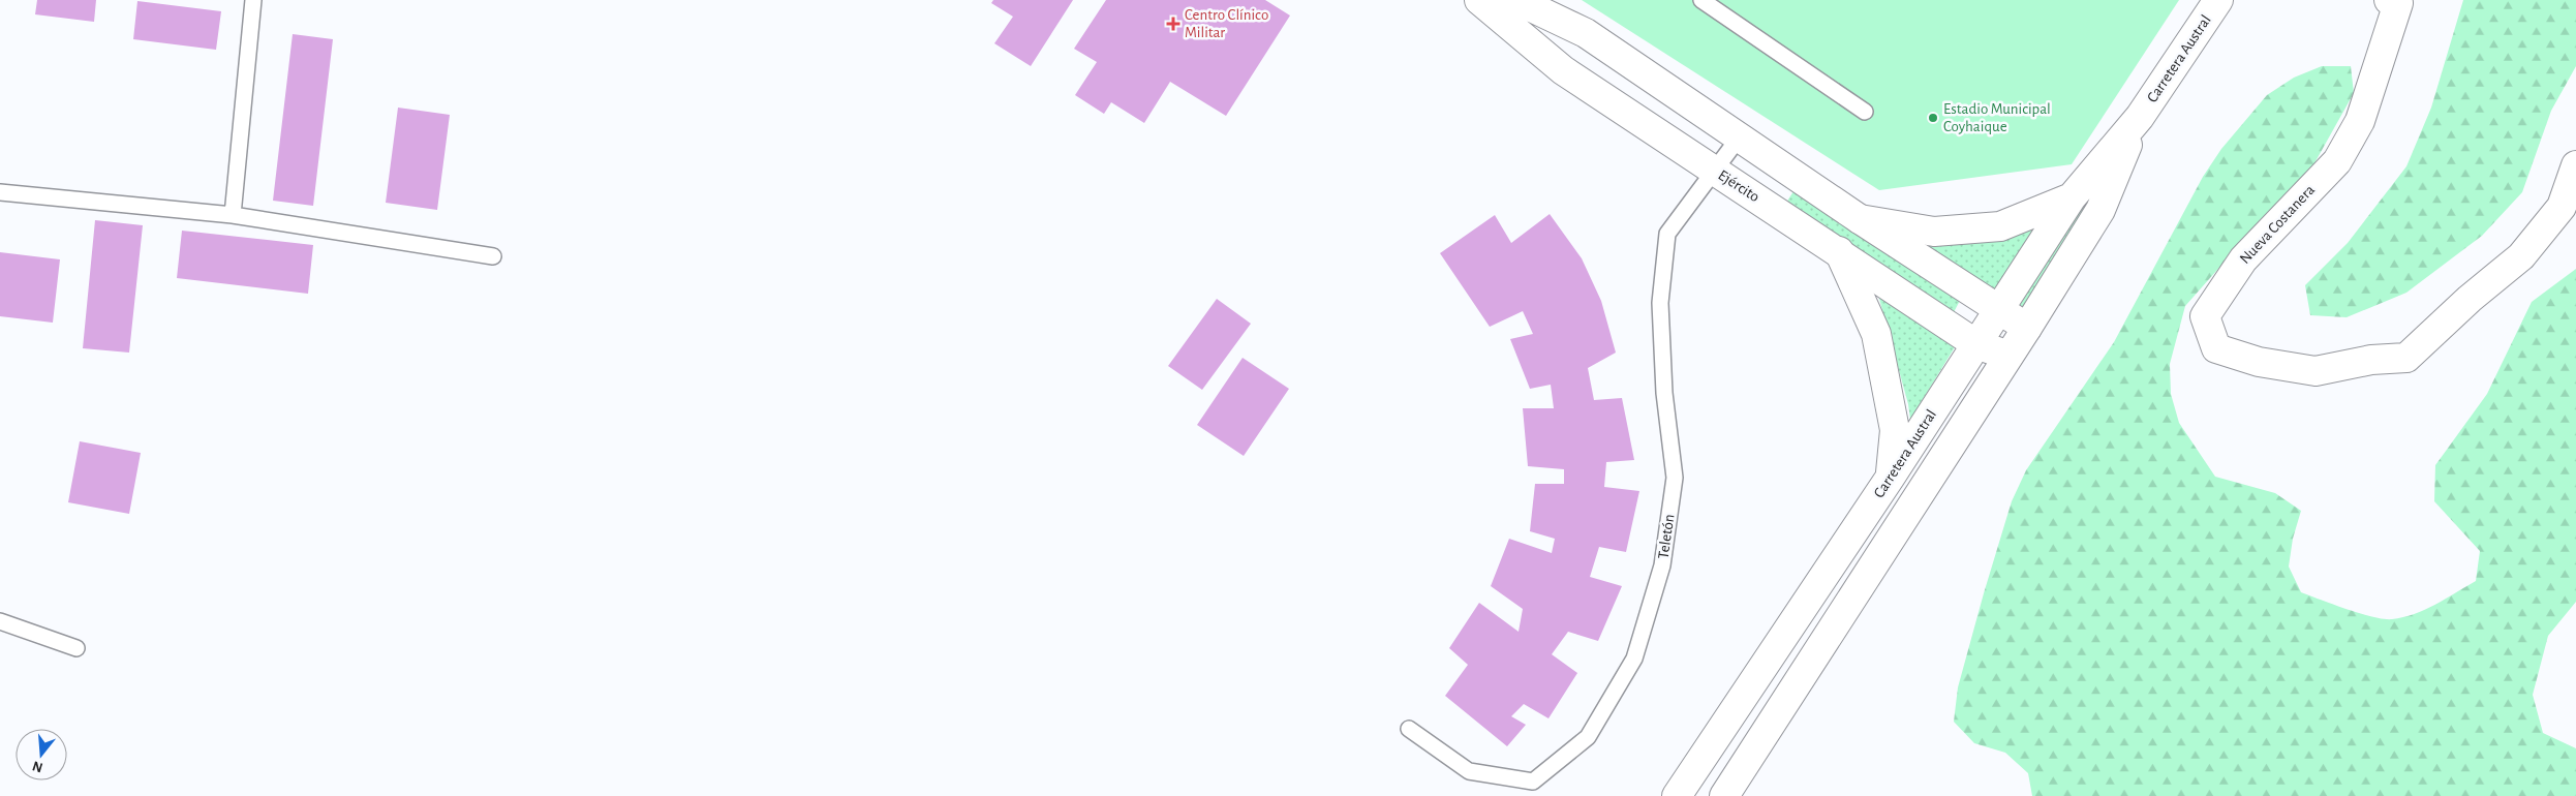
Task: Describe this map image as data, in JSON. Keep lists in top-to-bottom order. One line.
{"streets":{"main road":["Carretera Austral","Ejército","Nueva Costanera"],"lane":["Teletón"]},"crossings":[["Carretera Austral","Ejército"],["Ejército","Teletón"]],"places":{"health":["Centro Clínico Militar"],"other":["Estadio Municipal Coyhaique"]},"north":"bottom"}
